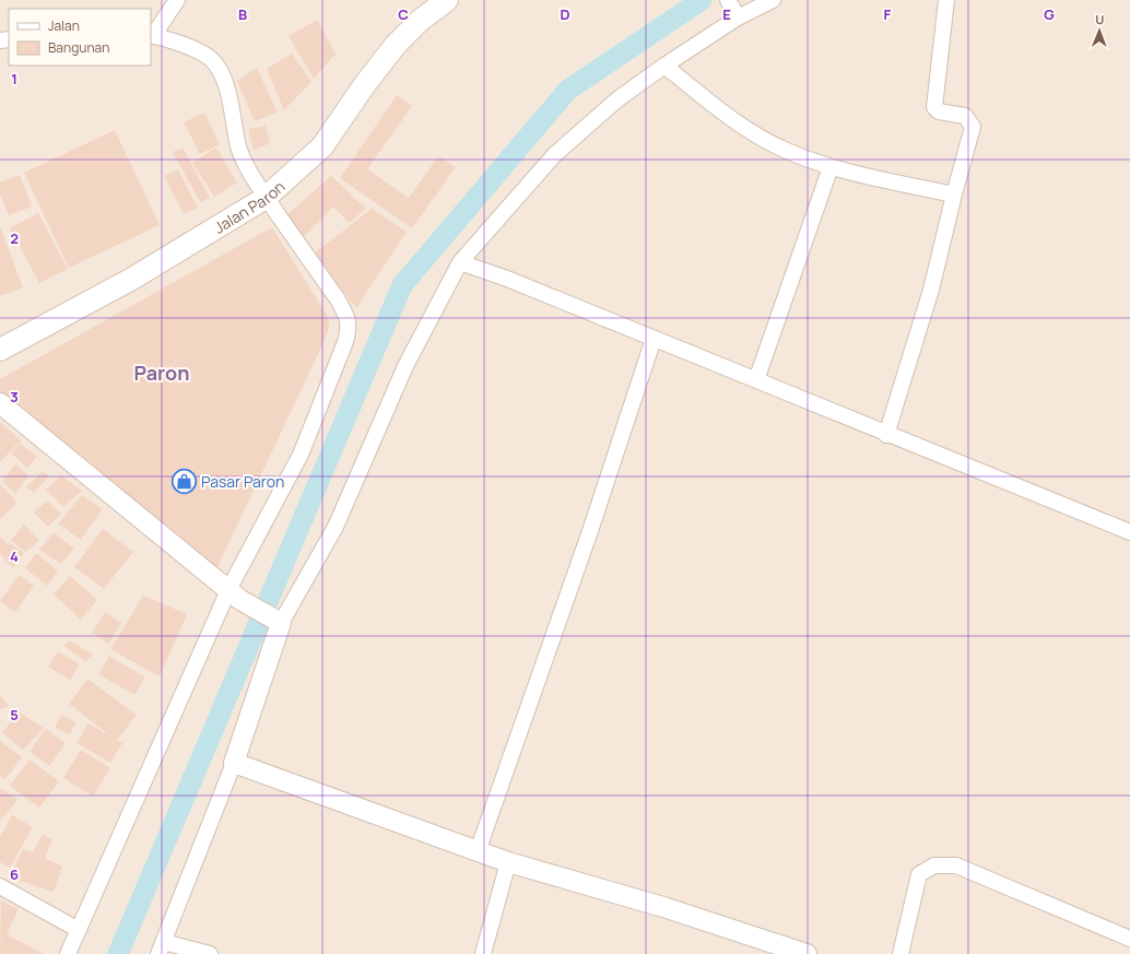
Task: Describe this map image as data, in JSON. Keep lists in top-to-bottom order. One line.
{"streets":{"main road":["Jalan Paron"]},"districts":["Paron"],"places":{"shop":["Pasar Paron"]},"legend":["Jalan","Bangunan"],"north":"top","grid":{"columns":["B","C","D","E","F","G"],"rows":["1","2","3","4","5","6"]}}
